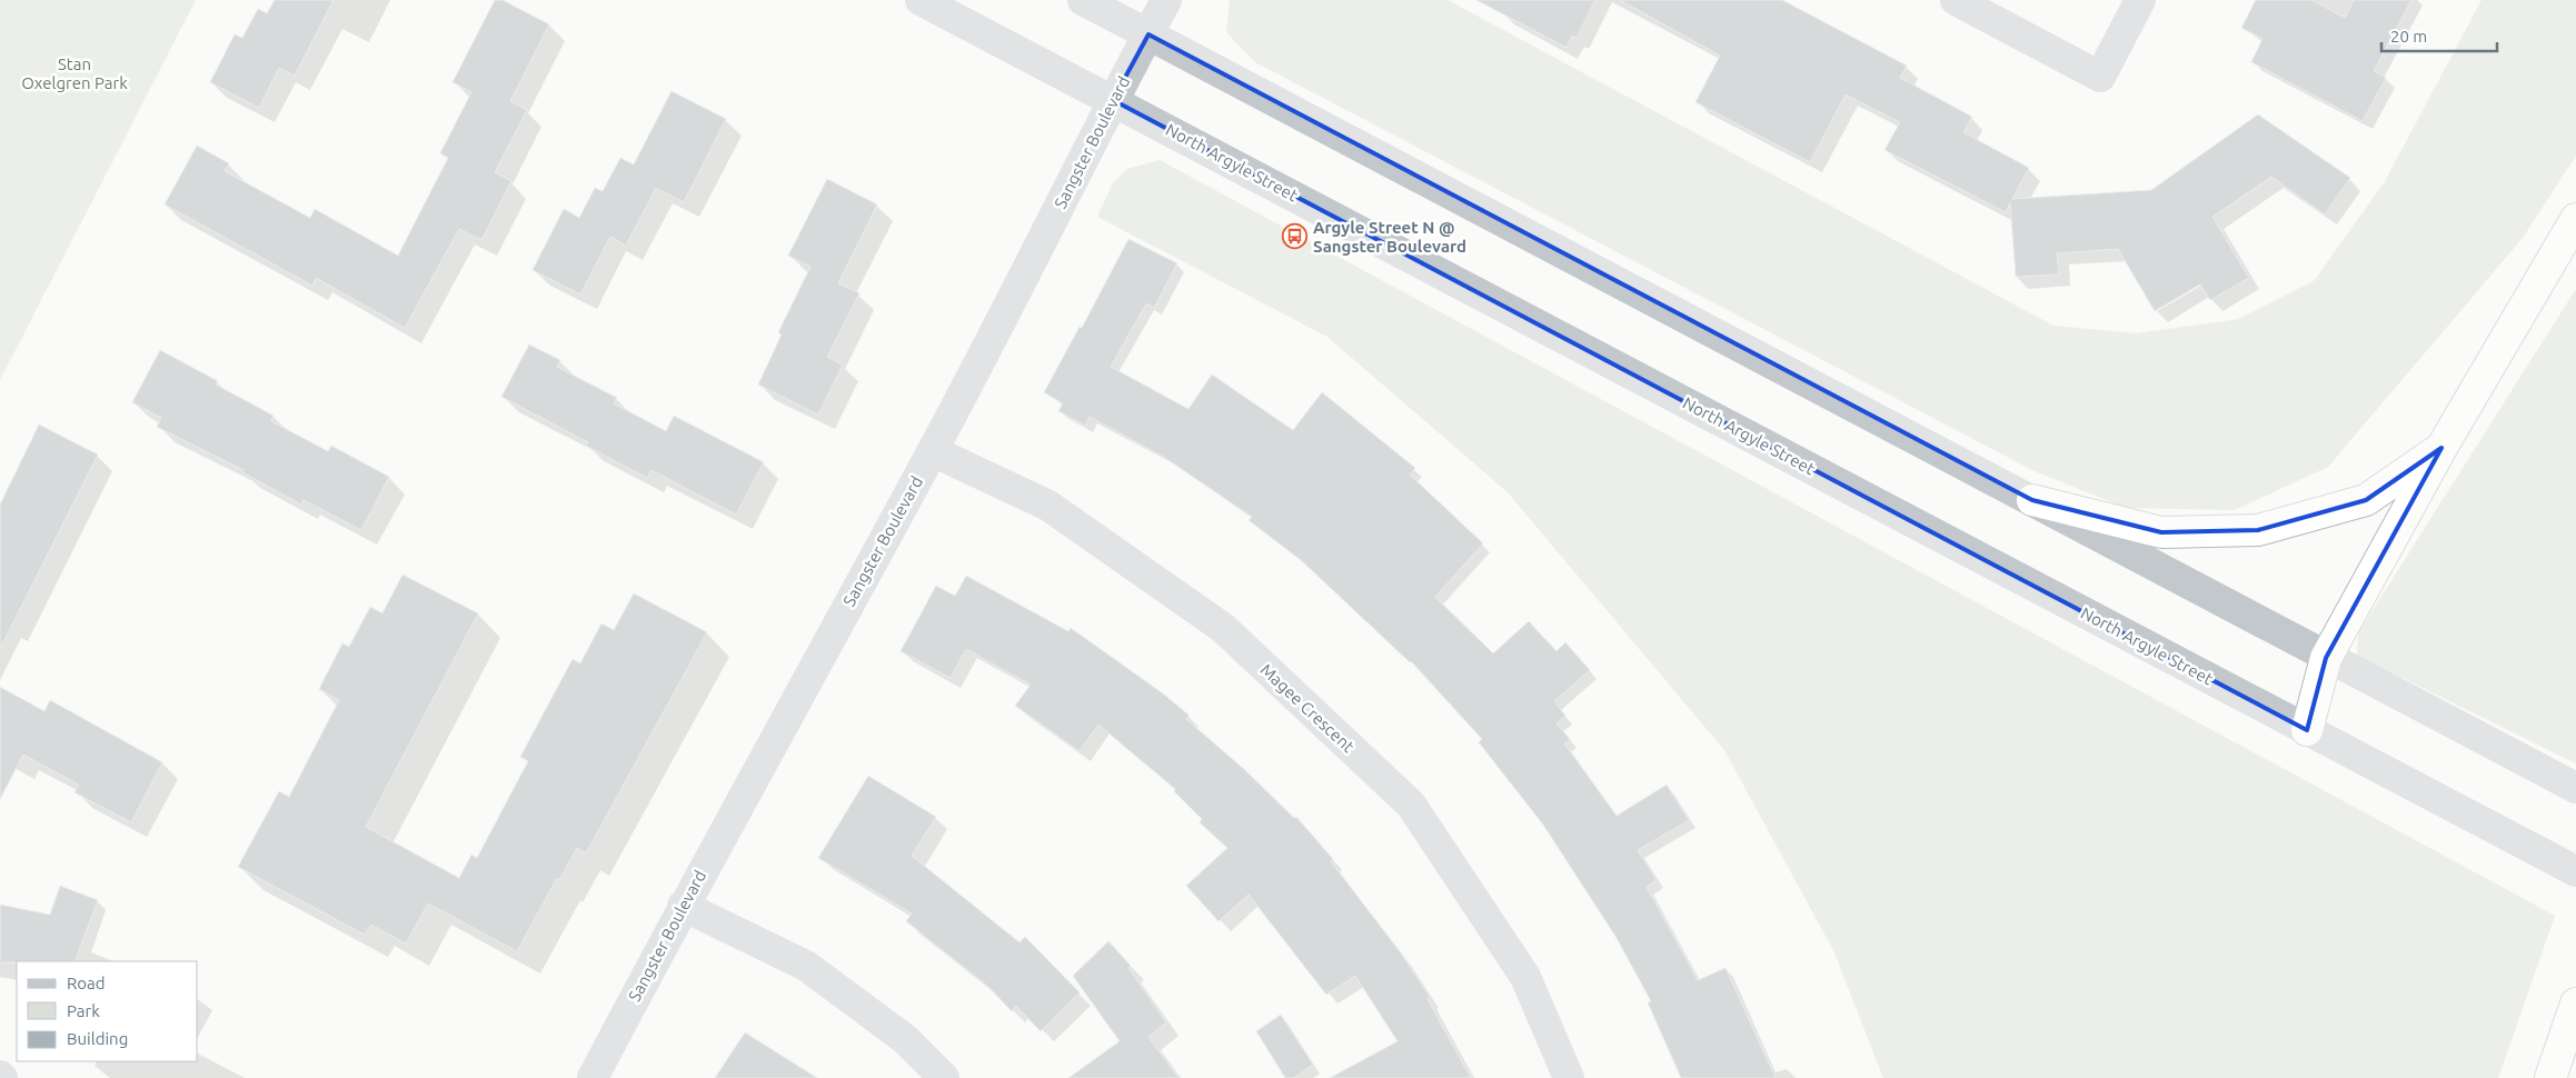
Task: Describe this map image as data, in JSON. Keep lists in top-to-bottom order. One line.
{"streets":{"street":["Sangster Boulevard","North Argyle Street","Magee Crescent"]},"crossings":[["Sangster Boulevard","North Argyle Street"],["Sangster Boulevard","Magee Crescent"]],"parks":["Stan Oxelgren Park"],"places":{"bus stop":["Argyle Street N @ Sangster Boulevard"]},"legend":["Road","Park","Building"],"scale_bar":"20 m"}
